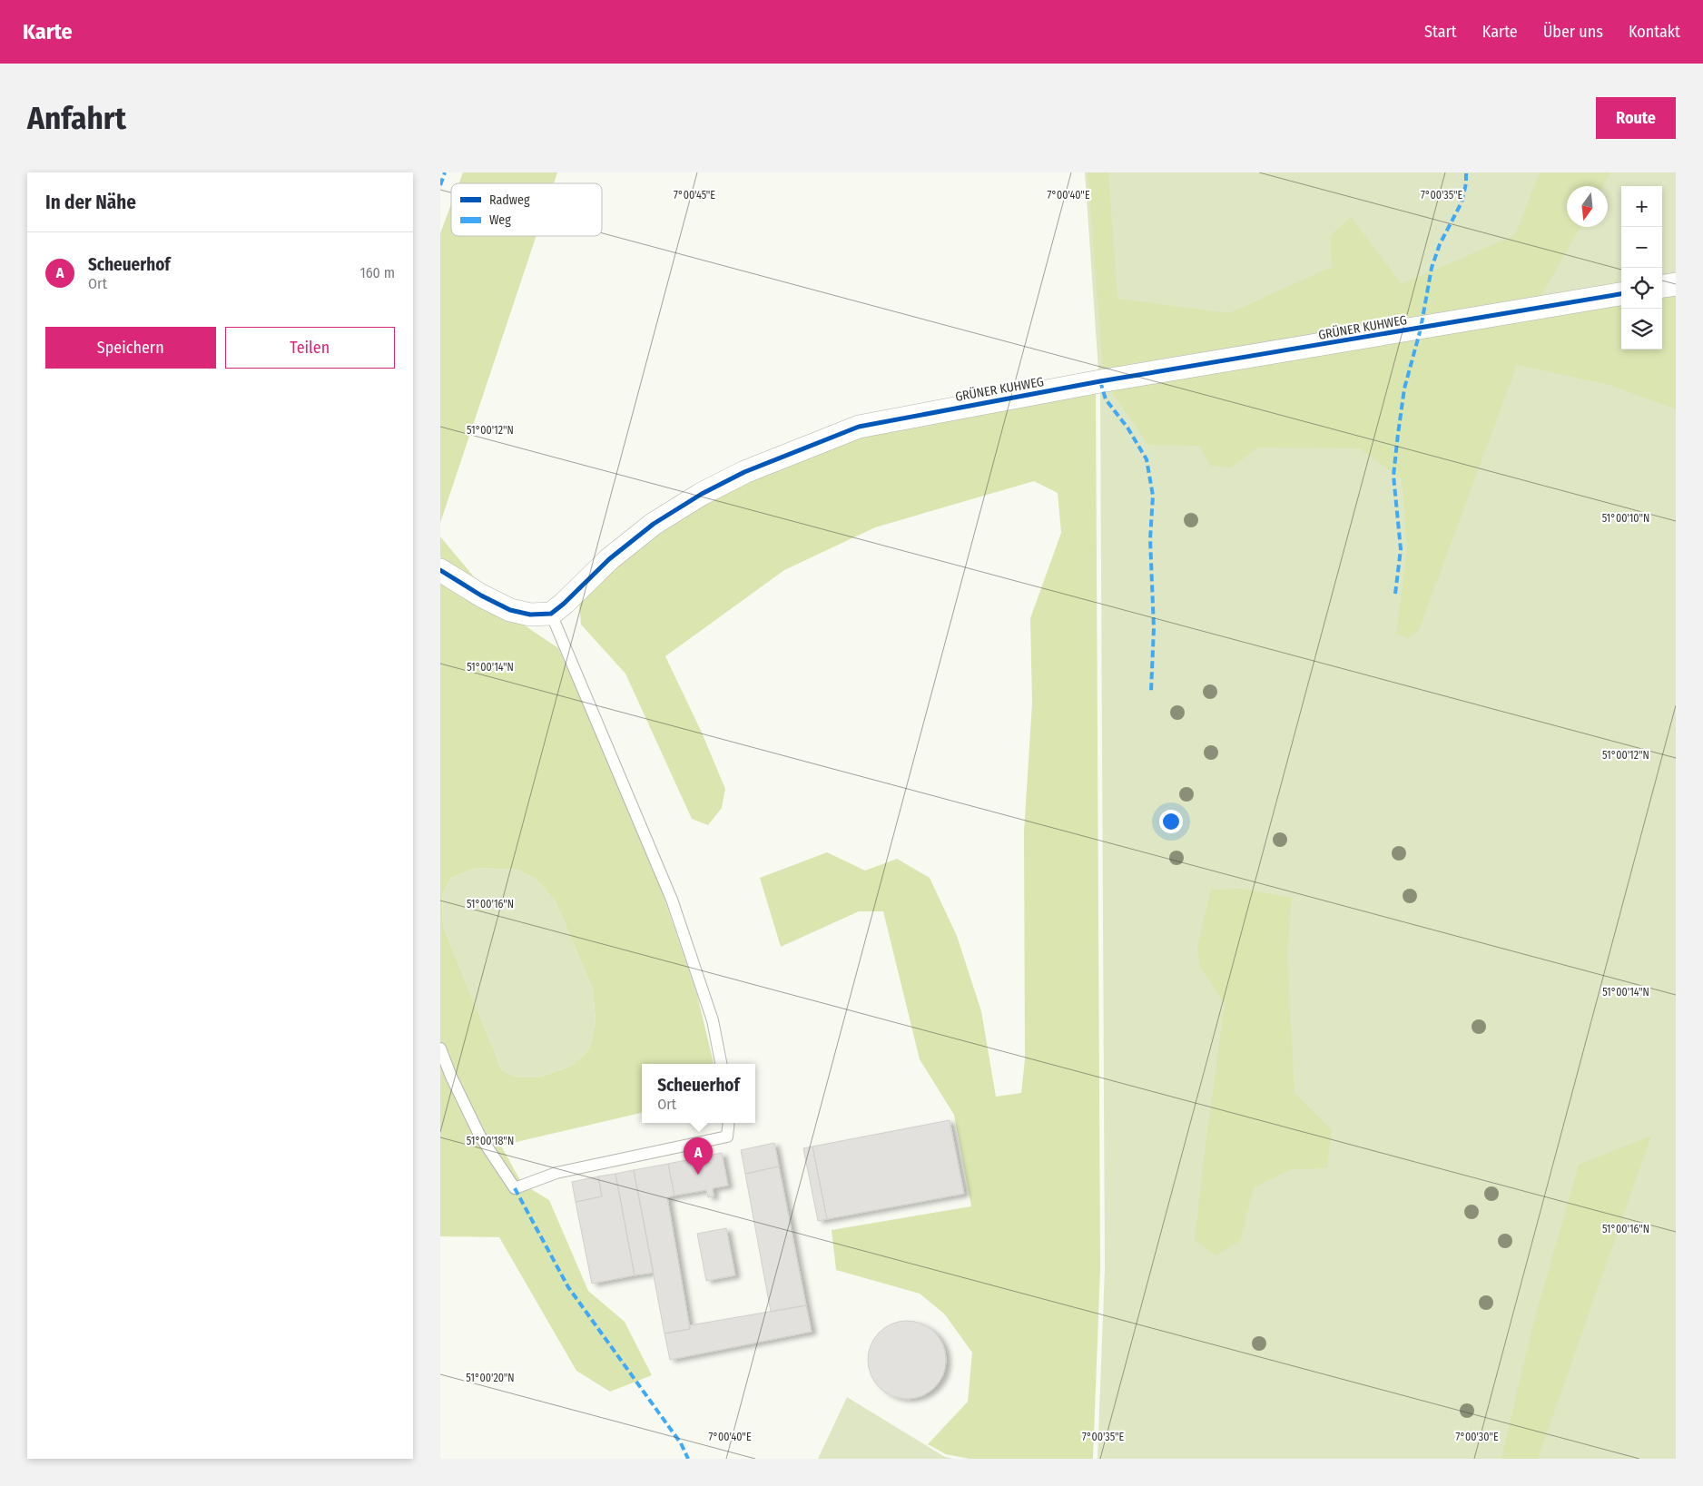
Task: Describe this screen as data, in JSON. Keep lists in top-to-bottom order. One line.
{"streets":{"street":["GRÜNER KUHWEG"]},"legend":["Radweg","Weg"],"north":"bottom","page":{"header":"Karte","nav":["Start","Karte","Über uns","Kontakt"],"buttons":["Route",["Speichern","Teilen"]],"title":"Anfahrt","heading":"In der Nähe","map_buttons":["+","−"],"list":[{"mark":"A","name":"Scheuerhof","note":"Ort","value":"160 m"}],"popup":["Scheuerhof","Ort"],"pins":"A"},"coordinates":["7°00'45\"E","7°00'40\"E","7°00'35\"E","51°00'12\"N","51°00'10\"N","51°00'14\"N","51°00'16\"N","51°00'18\"N","51°00'20\"N","7°00'30\"E"]}
